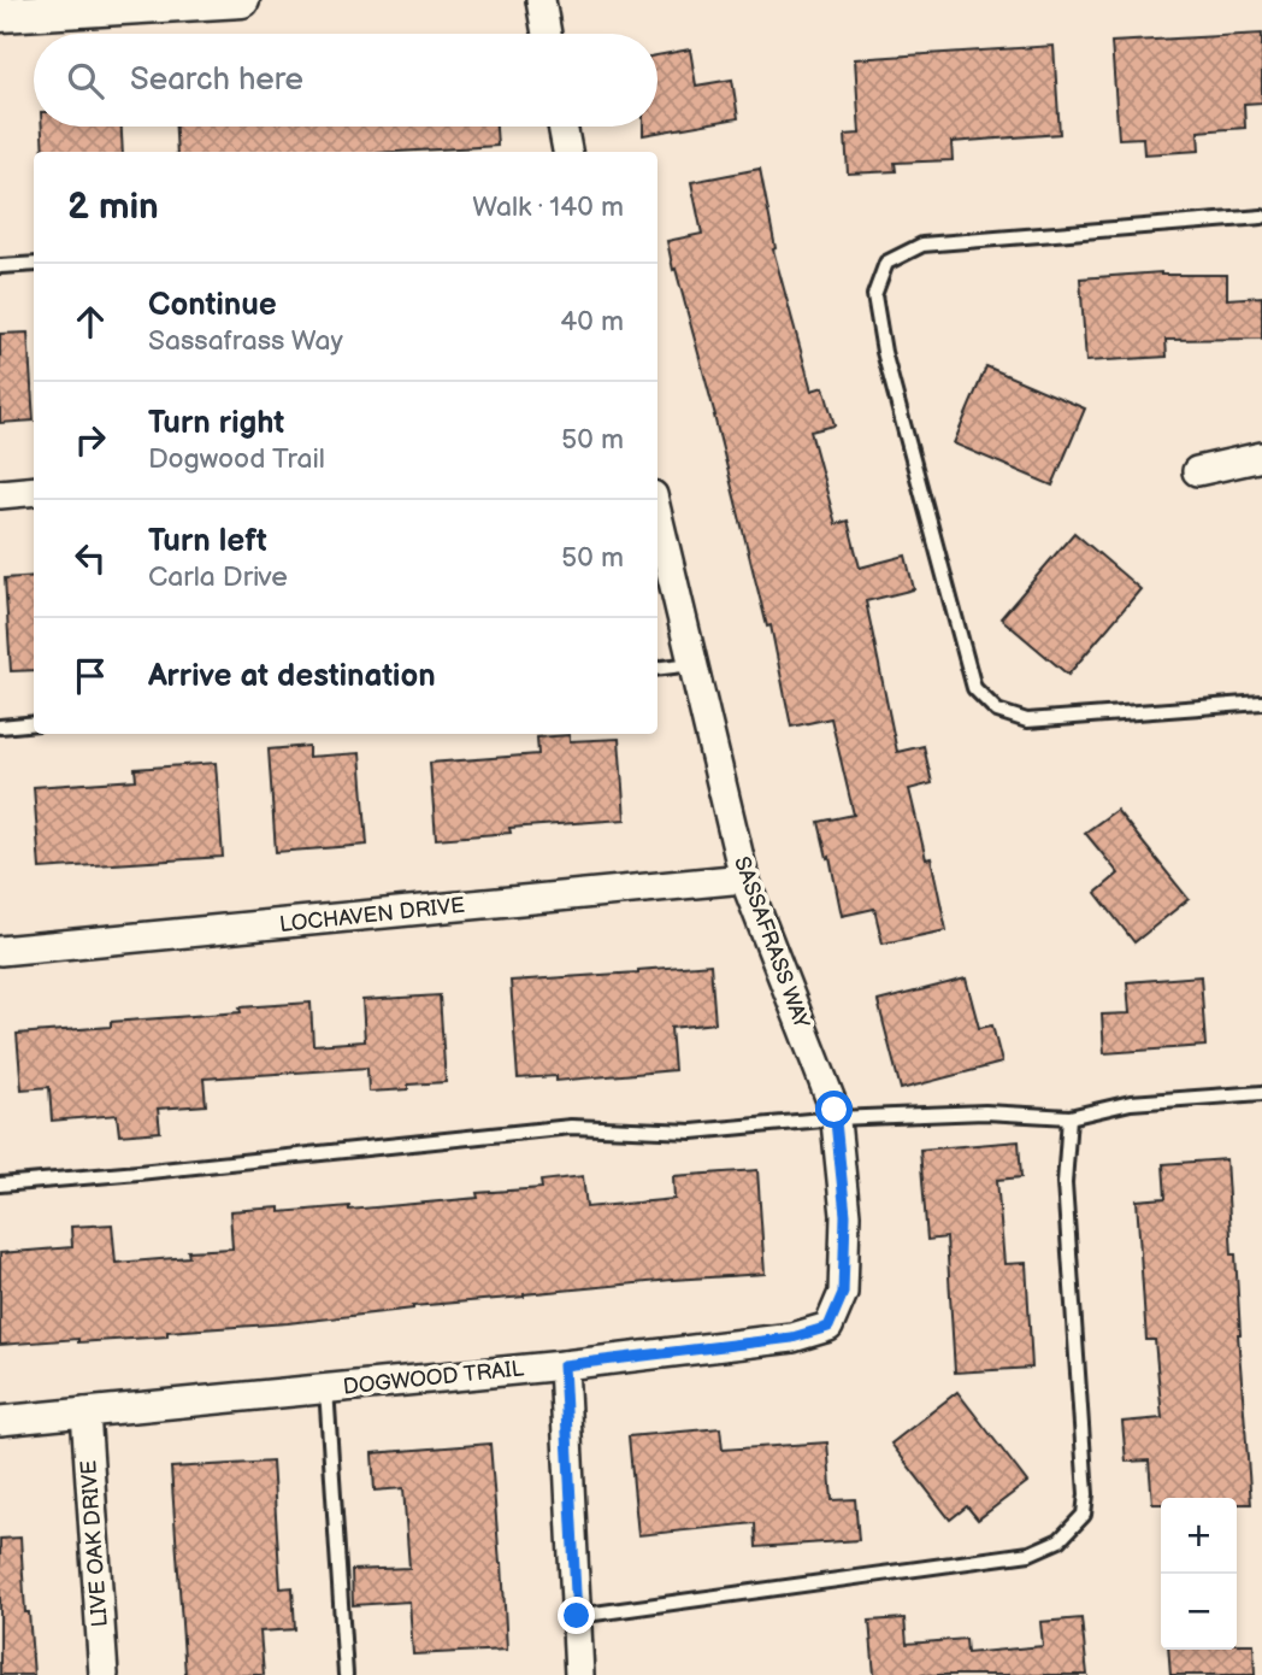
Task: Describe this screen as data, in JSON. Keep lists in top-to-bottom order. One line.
{"streets":{"street":["LOCHAVEN DRIVE","SASSAFRASS WAY","DOGWOOD TRAIL","LIVE OAK DRIVE"]},"crossings":[["LOCHAVEN DRIVE","SASSAFRASS WAY"],["SASSAFRASS WAY","DOGWOOD TRAIL"],["DOGWOOD TRAIL","LIVE OAK DRIVE"]],"page":{"search":"Search here","heading":["2 min","Walk · 140 m"],"list":[["Continue","Sassafrass Way","40 m"],["Turn right","Dogwood Trail","50 m"],["Turn left","Carla Drive","50 m"],"Arrive at destination"],"map_buttons":["+","−"]}}
